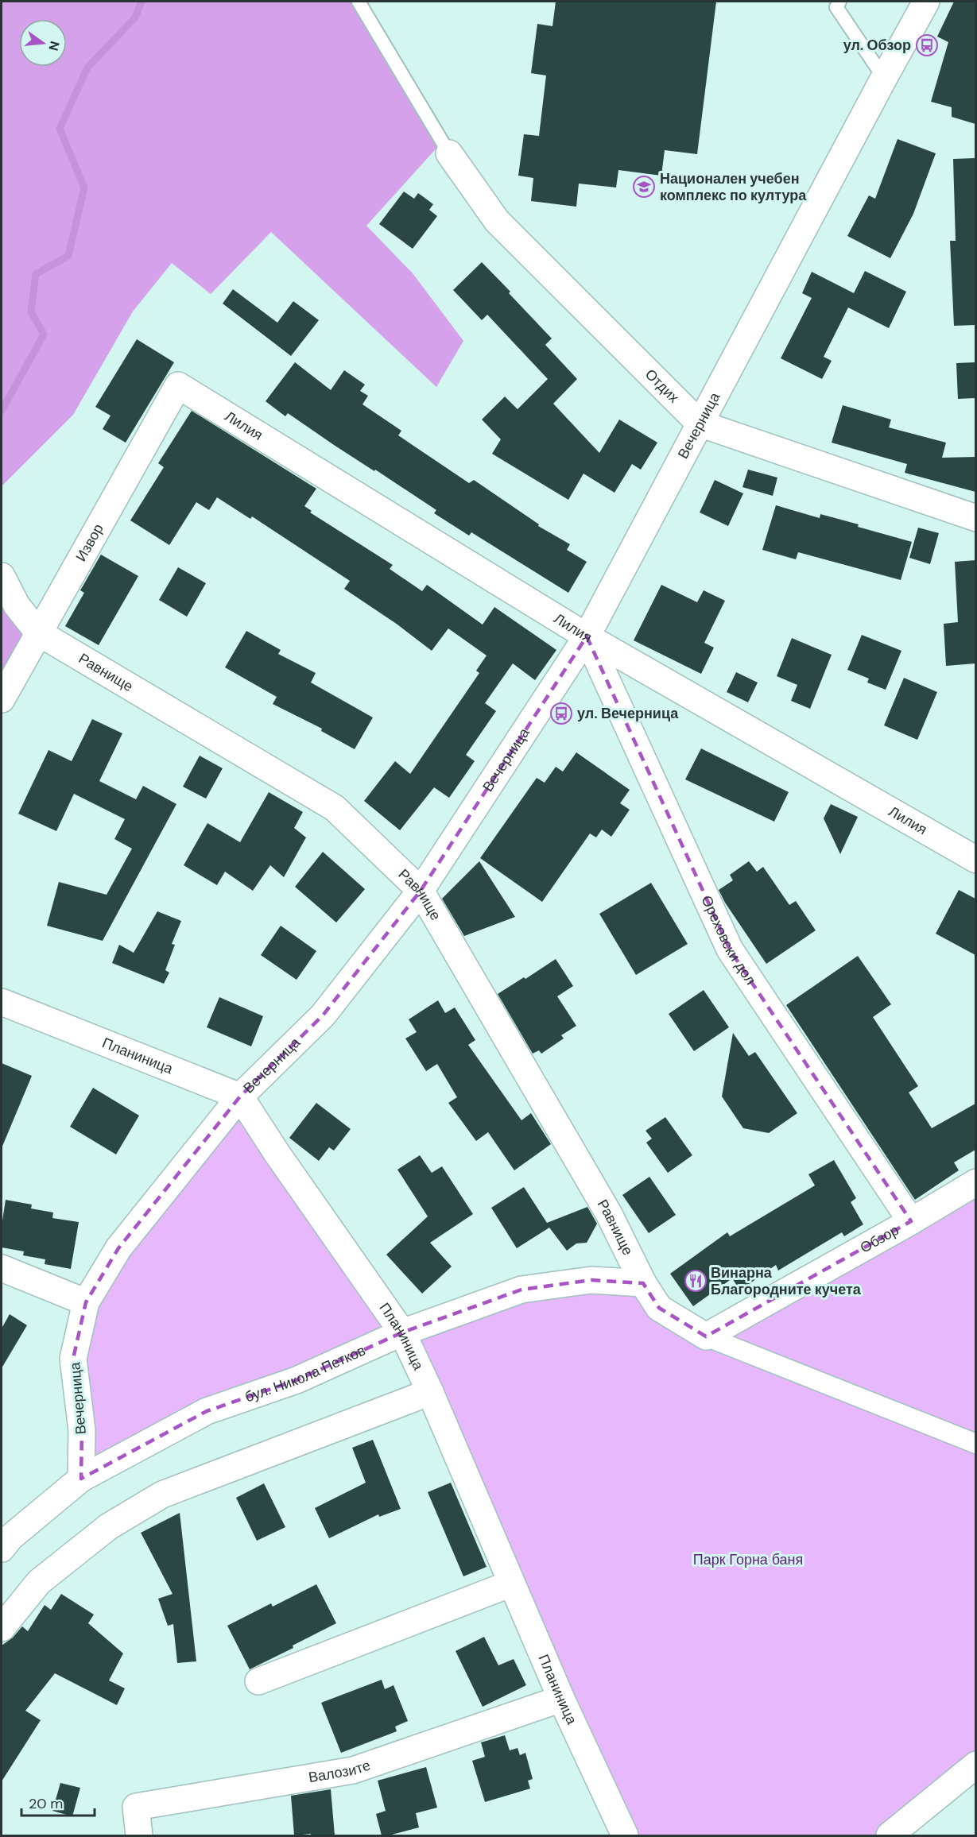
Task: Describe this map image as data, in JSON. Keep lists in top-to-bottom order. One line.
{"streets":{"street":["Отдих","Вечерница","Лилия","Извор","Равнище","Ореховски дол","Планиница","Обзор","бул. Никола Петков","Валозите"]},"crossings":[["Отдих","Вечерница"],["Вечерница","Лилия"],["Вечерница","Равнище"],["Вечерница","Ореховски дол"],["Вечерница","Планиница"],["Вечерница","бул. Никола Петков"],["Лилия","Извор"],["Лилия","Ореховски дол"],["Извор","Равнище"],["Равнище","Обзор"],["Равнище","бул. Никола Петков"],["Ореховски дол","Обзор"],["Планиница","бул. Никола Петков"],["Планиница","Валозите"]],"parks":["Парк Горна баня"],"places":{"bus stop":["ул. Обзор","ул. Вечерница"],"school or university":["Национален учебен комплекс по култура"],"restaurant":["Винарна Благородните кучета"]},"scale_bar":"20 m","north":"right"}
